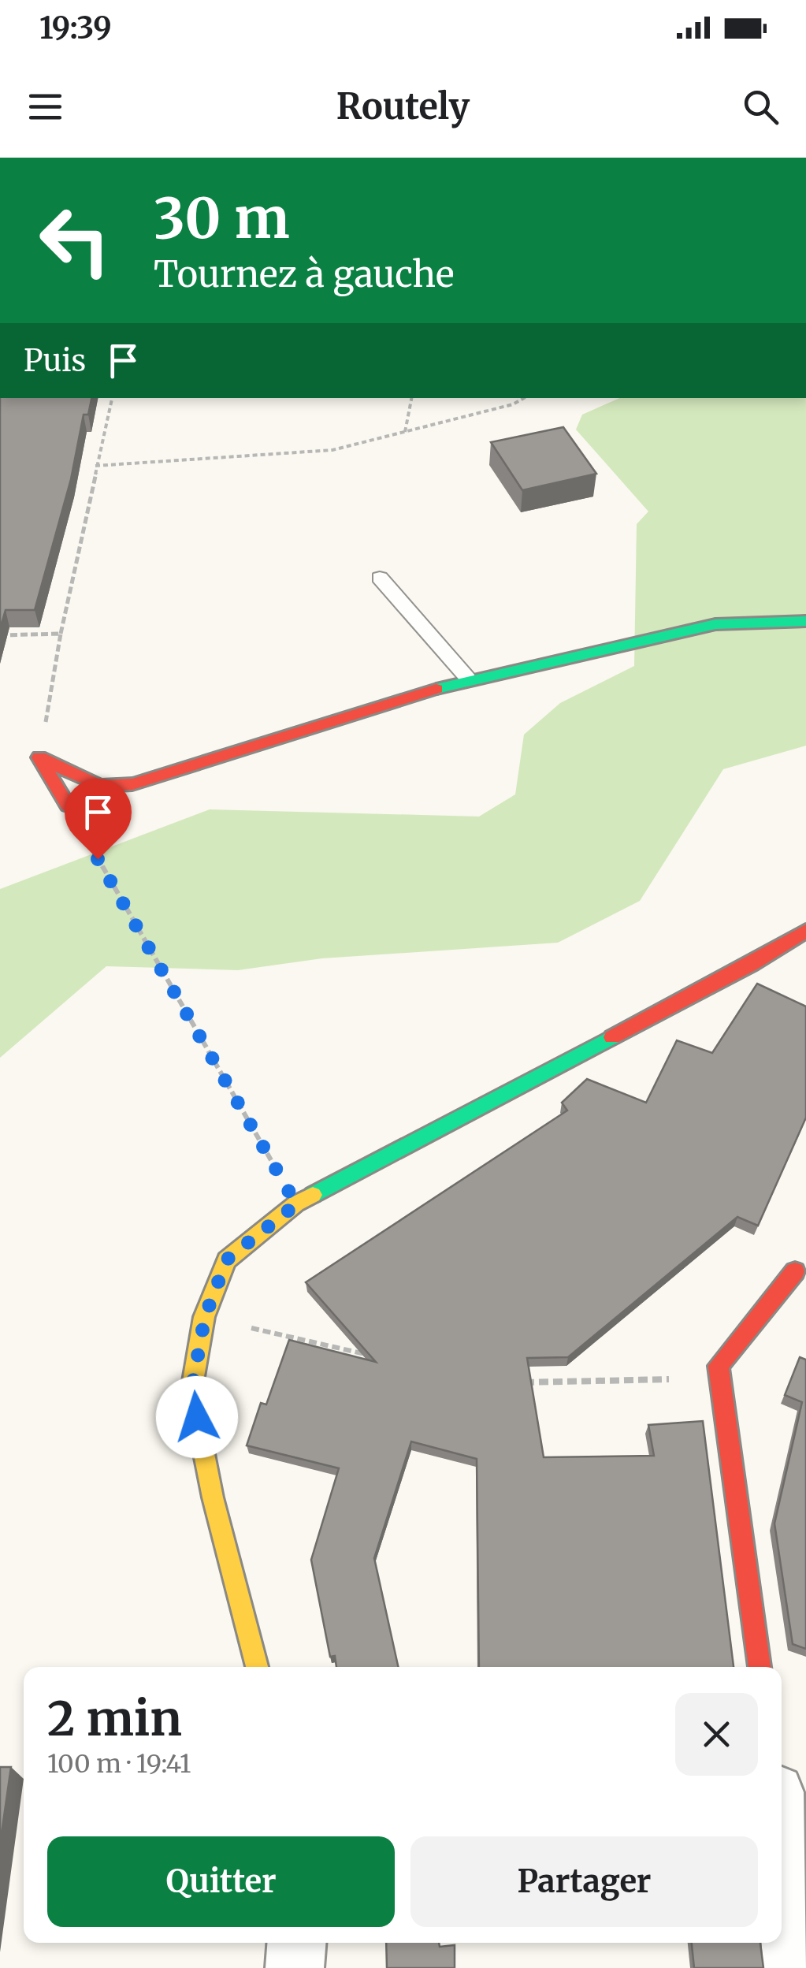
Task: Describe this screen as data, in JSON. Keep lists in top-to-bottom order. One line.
{"page":{"status":"19:39","header":"Routely","turn":["30 m","Tournez à gauche"],"then":"Puis","heading":["2 min","100 m · 19:41"],"buttons":["Quitter","Partager"]}}
